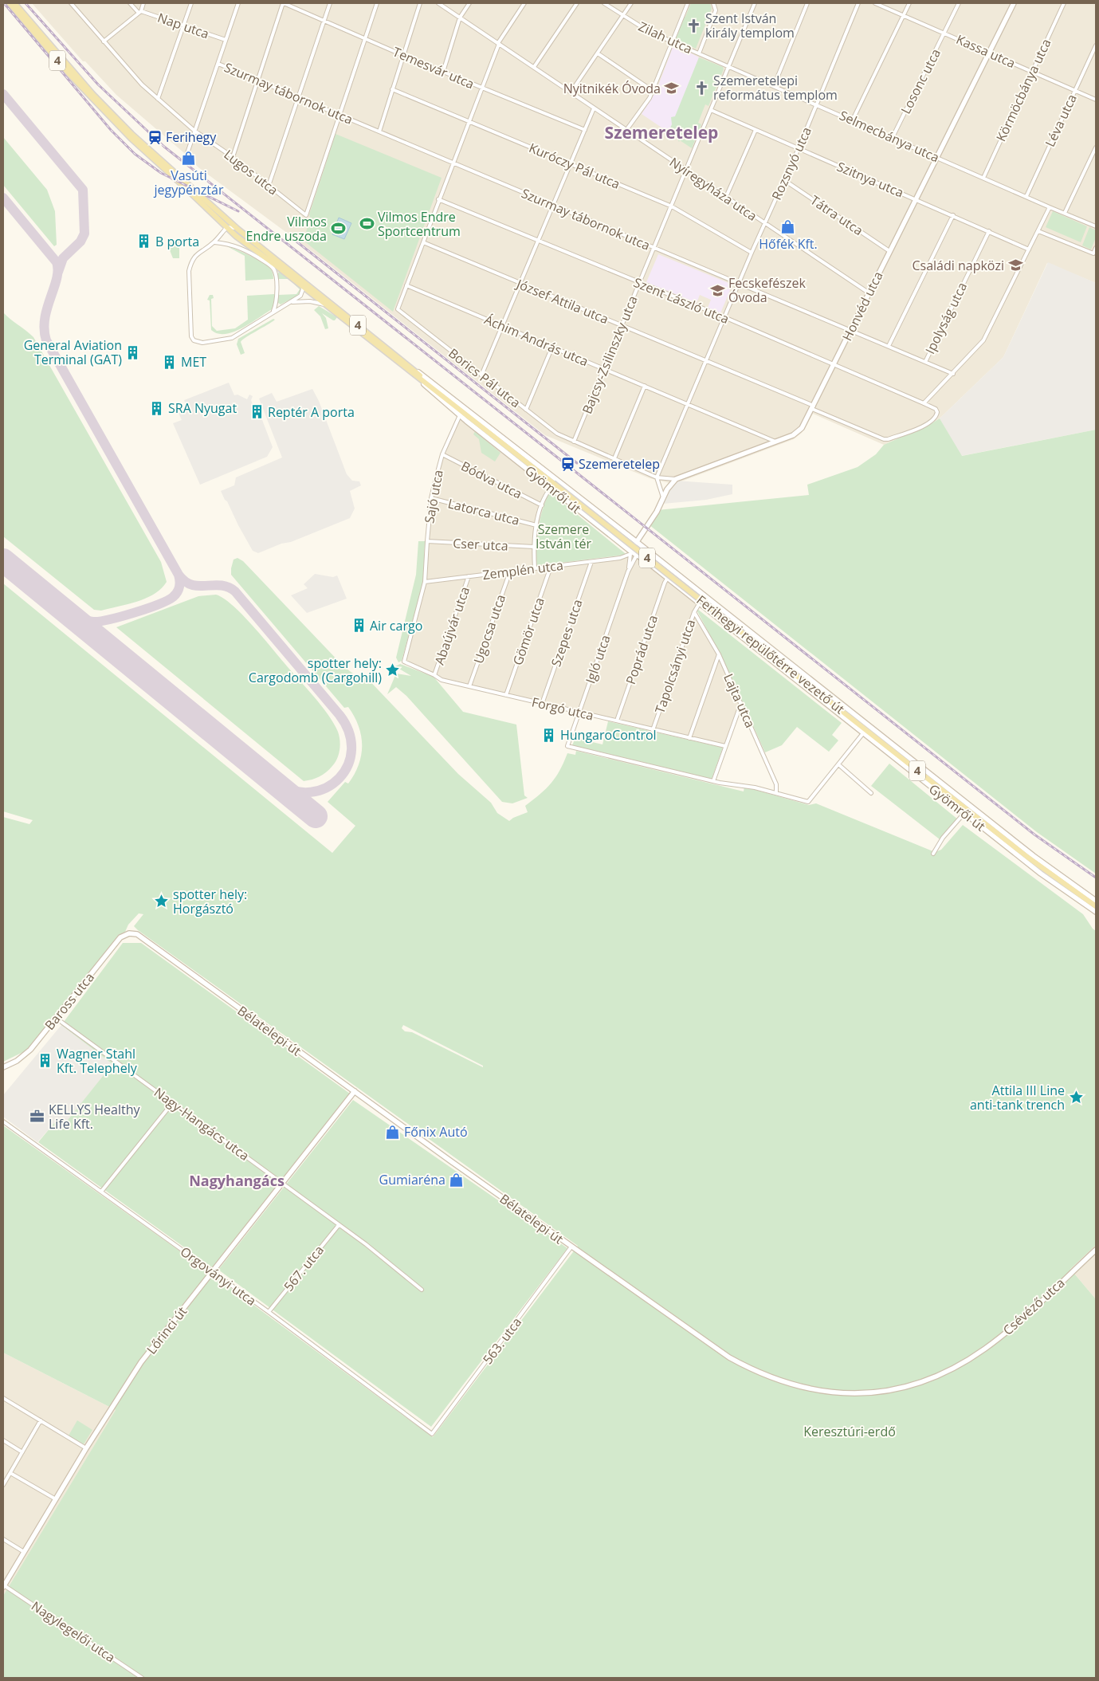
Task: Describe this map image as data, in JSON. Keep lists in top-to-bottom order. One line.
{"streets":{"main road":["4","Ferihegyi repülőtérre vezető út"],"street":["Nap utca","Zilah utca","Kassa utca","Temesvár utca","Losonc utca","Körmöcbánya utca","Szurmay tábornok utca","Léva utca","Selmecbánya utca","Rozsnyó utca","Kuróczy Pál utca","Lugos utca","Szitnya utca","Nyíregyháza utca","Tátra utca","Szent László utca","József Attila utca","Honvéd utca","Ipolyság utca","Áchim András utca","Bajcsy-Zsilinszky utca","Borics Pál utca","Bódva utca","Gyömrői út","Sajó utca","Latorca utca","Cser utca","Zemplén utca","Abaújvár utca","Ugocsa utca","Gömör utca","Szepes utca","Poprád utca","Igló utca","Tapolcsányi utca","Lajta utca","Forgó utca","Baross utca","Bélatelepi út","Nagy-Hangács utca","567. utca","Orgoványi utca","Csévéző utca","Lőrinci út","563. utca","Nagylegelői utca"]},"crossings":[["Zilah utca","Selmecbánya utca"],["Zilah utca","Bajcsy-Zsilinszky utca"],["Kassa utca","Losonc utca"],["Kassa utca","Körmöcbánya utca"],["Kassa utca","Léva utca"],["Kassa utca","Honvéd utca"],["Losonc utca","Selmecbánya utca"],["Körmöcbánya utca","Selmecbánya utca"],["Szurmay tábornok utca","Rozsnyó utca"],["Szurmay tábornok utca","Lugos utca"],["Szurmay tábornok utca","Honvéd utca"],["Szurmay tábornok utca","Ipolyság utca"],["Szurmay tábornok utca","Bajcsy-Zsilinszky utca"],["Léva utca","Selmecbánya utca"],["Selmecbánya utca","Rozsnyó utca"],["Selmecbánya utca","Honvéd utca"],["Selmecbánya utca","Bajcsy-Zsilinszky utca"],["Rozsnyó utca","Kuróczy Pál utca"],["Rozsnyó utca","Szitnya utca"],["Rozsnyó utca","Nyíregyháza utca"],["Rozsnyó utca","Tátra utca"],["Rozsnyó utca","Szent László utca"],["Rozsnyó utca","József Attila utca"],["Rozsnyó utca","Áchim András utca"],["Rozsnyó utca","Borics Pál utca"],["Kuróczy Pál utca","Bajcsy-Zsilinszky utca"],["Szitnya utca","Honvéd utca"],["Szitnya utca","Ipolyság utca"],["Szitnya utca","Bajcsy-Zsilinszky utca"],["Nyíregyháza utca","Honvéd utca"],["Nyíregyháza utca","Bajcsy-Zsilinszky utca"],["Tátra utca","Honvéd utca"],["Szent László utca","József Attila utca"],["Szent László utca","Honvéd utca"],["Szent László utca","Bajcsy-Zsilinszky utca"],["József Attila utca","Honvéd utca"],["József Attila utca","Bajcsy-Zsilinszky utca"],["Honvéd utca","Áchim András utca"],["Áchim András utca","Bajcsy-Zsilinszky utca"],["Áchim András utca","Borics Pál utca"],["Bajcsy-Zsilinszky utca","Borics Pál utca"],["Bódva utca","Sajó utca"],["Gyömrői út","Sajó utca"],["Gyömrői út","Zemplén utca"],["Gyömrői út","Poprád utca"],["Gyömrői út","Ferihegyi repülőtérre vezető út"],["Gyömrői út","Igló utca"],["Gyömrői út","Tapolcsányi utca"],["Sajó utca","Latorca utca"],["Sajó utca","Cser utca"],["Sajó utca","Zemplén utca"],["Sajó utca","Forgó utca"],["Zemplén utca","Abaújvár utca"],["Zemplén utca","Ugocsa utca"],["Zemplén utca","Gömör utca"],["Zemplén utca","Szepes utca"],["Zemplén utca","Igló utca"],["Abaújvár utca","Forgó utca"],["Ugocsa utca","Forgó utca"],["Gömör utca","Forgó utca"],["Szepes utca","Forgó utca"],["Poprád utca","Forgó utca"],["Igló utca","Forgó utca"],["Tapolcsányi utca","Lajta utca"],["Tapolcsányi utca","Forgó utca"],["Baross utca","Bélatelepi út"],["Baross utca","Nagy-Hangács utca"],["Bélatelepi út","Csévéző utca"],["Bélatelepi út","Lőrinci út"],["Bélatelepi út","563. utca"],["Nagy-Hangács utca","567. utca"],["Nagy-Hangács utca","Lőrinci út"],["567. utca","Orgoványi utca"],["Orgoványi utca","Lőrinci út"],["Orgoványi utca","563. utca"],["Lőrinci út","Nagylegelői utca"]],"districts":["Szemeretelep","Nagyhangács"],"parks":["Szemere István tér","Keresztúri-erdő"],"places":{"church":["Szent István király templom","Szemeretelepi református templom"],"school or university":["Nyitnikék Óvoda","Családi napközi","Fecskefészek Óvoda"],"station":["Ferihegy","Szemeretelep"],"shop":["Vasúti jegypénztár","Hőfék Kft.","Főnix Autó","Gumiaréna"],"sports":["Vilmos Endre Sportcentrum","Vilmos Endre uszoda"],"building":["B porta","General Aviation Terminal (GAT)","MET","SRA Nyugat","Reptér A porta","Air cargo","HungaroControl","Wagner Stahl Kft. Telephely"],"place":["spotter hely: Cargodomb (Cargohill)","spotter hely: Horgásztó","Attila III Line anti-tank trench"],"office":["KELLYS Healthy Life Kft."]}}
